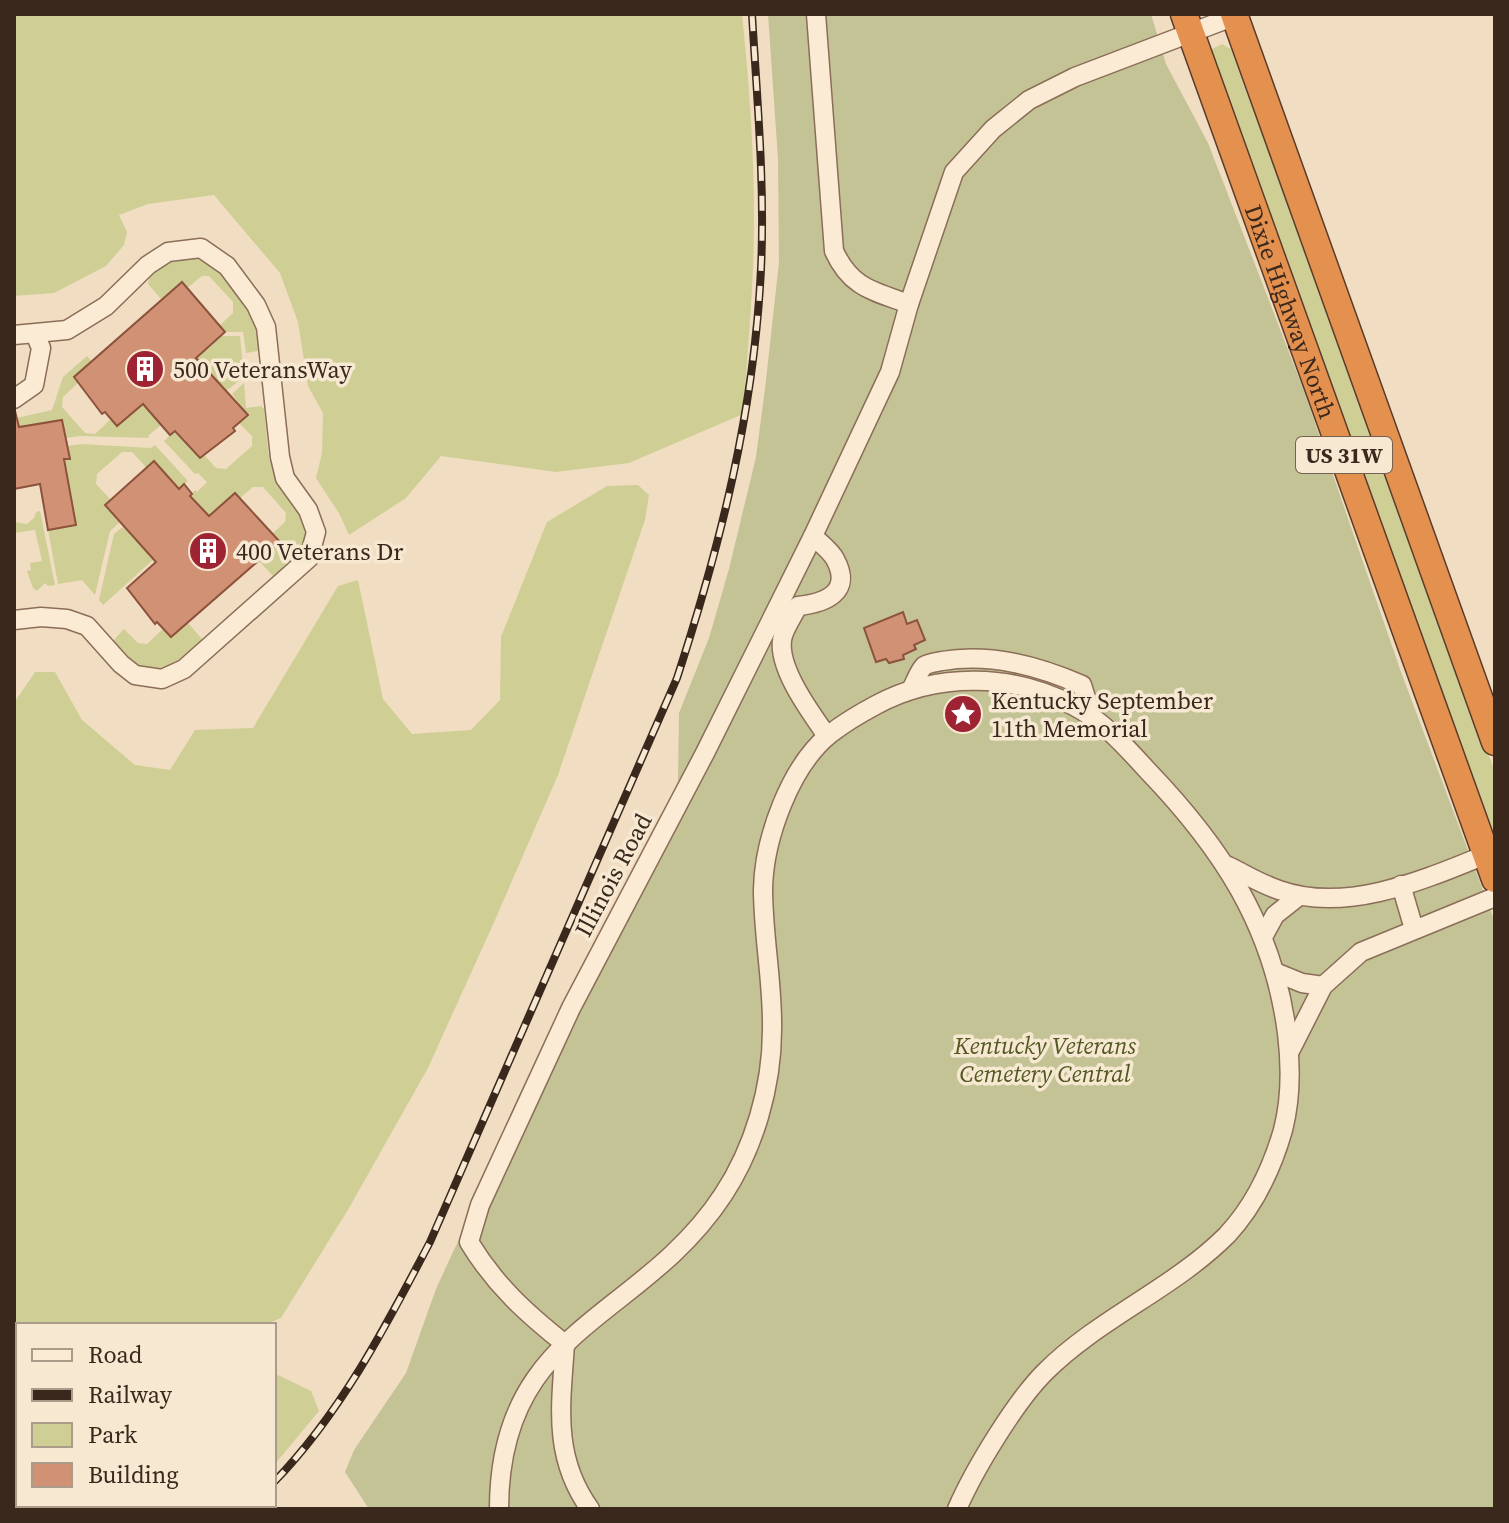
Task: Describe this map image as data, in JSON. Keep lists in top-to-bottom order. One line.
{"streets":{"highway":["Dixie Highway North","US 31W"],"street":["Illinois Road"]},"crossings":[["Dixie Highway North","Illinois Road"]],"parks":["Kentucky Veterans Cemetery Central"],"places":{"building":["500 VeteransWay","400 Veterans Dr"],"place":["Kentucky September 11th Memorial"]},"legend":["Road","Railway","Park","Building"]}
